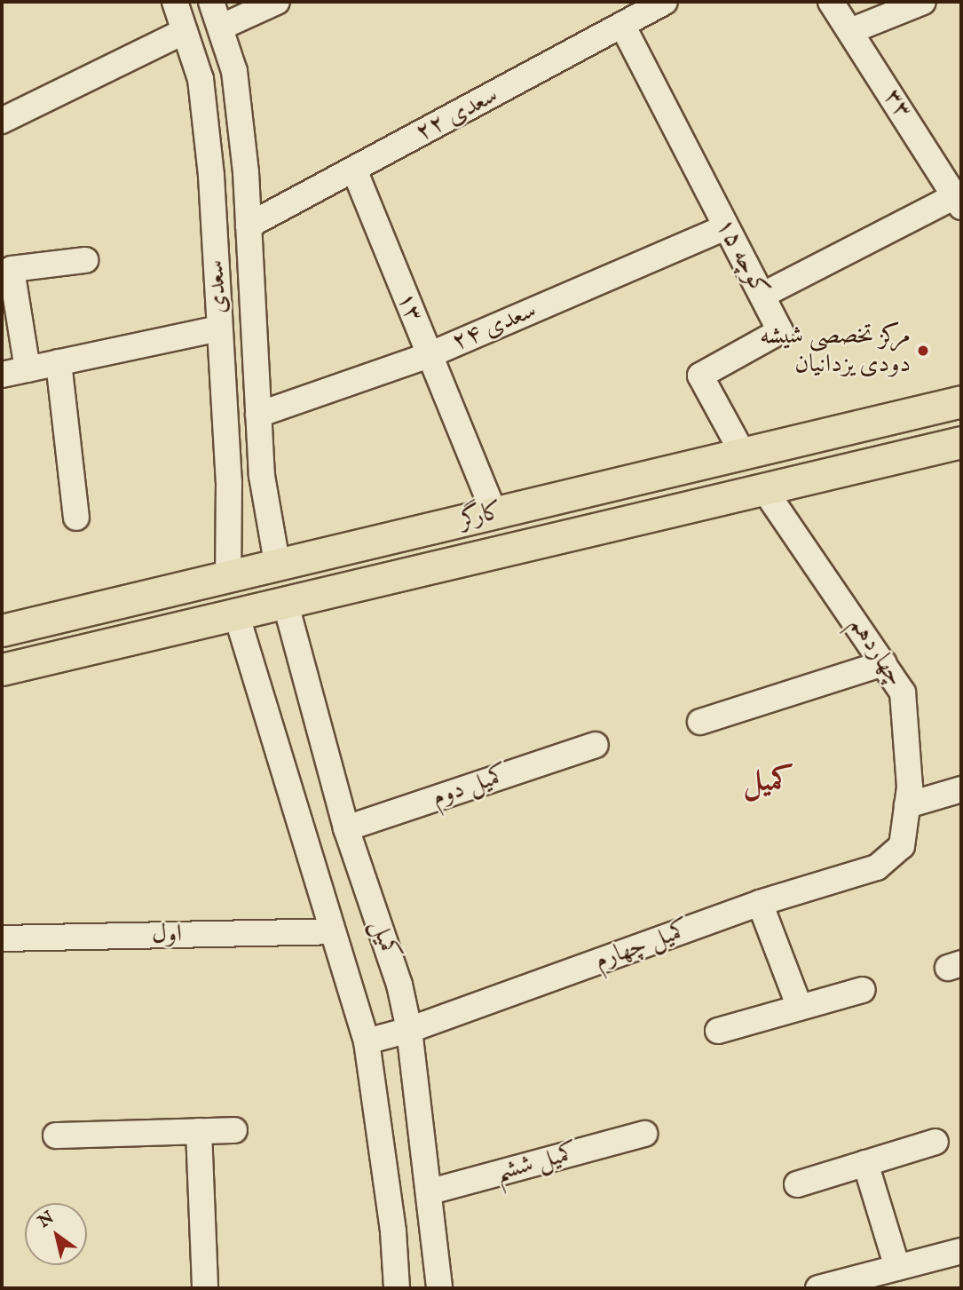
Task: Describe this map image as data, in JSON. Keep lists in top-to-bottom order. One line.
{"streets":{"main road":["کارگر"],"street":["۳۳","سعدی ۲۲","کوچه ۱۵","سعدی","۱۳","سعدی ۲۴","چهاردهم","کمیل دوم","اول","کمیل","کمیل چهارم","کمیل ششم"]},"crossings":[["سعدی ۲۲","کوچه ۱۵"],["سعدی ۲۲","سعدی"],["سعدی ۲۲","۱۳"],["کوچه ۱۵","سعدی ۲۴"],["کوچه ۱۵","کارگر"],["سعدی","سعدی ۲۴"],["سعدی","کارگر"],["۱۳","سعدی ۲۴"],["۱۳","کارگر"],["کارگر","چهاردهم"],["کارگر","کمیل"],["چهاردهم","کمیل چهارم"],["کمیل دوم","کمیل"],["اول","کمیل"],["کمیل","کمیل چهارم"],["کمیل","کمیل ششم"]],"districts":["کمیل"],"places":["مرکز تخصصی شیشه دودی یزدانیان"],"north":"top left"}
